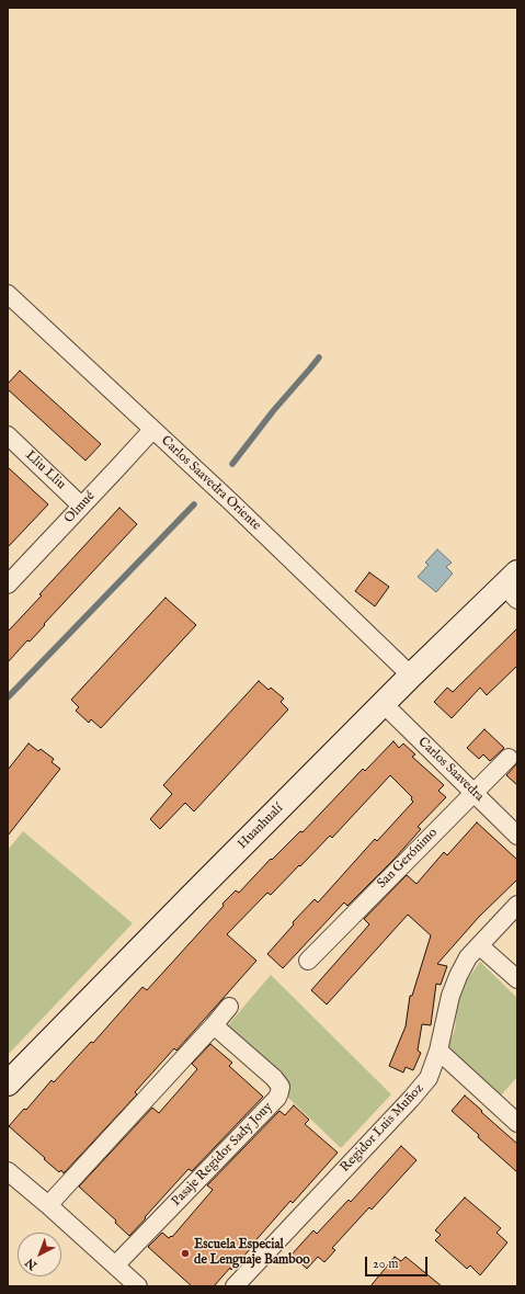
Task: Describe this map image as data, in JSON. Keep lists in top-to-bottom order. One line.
{"streets":{"street":["Lliu Lliu","Carlos Saavedra Oriente","Olmué","Carlos Saavedra","Huanhualí","San Gerónimo","Regidor Luis Muñoz","Pasaje Regidor Sady Jouy"]},"crossings":[["Lliu Lliu","Olmué"],["Carlos Saavedra Oriente","Olmué"],["Carlos Saavedra Oriente","Huanhualí"],["Carlos Saavedra","Huanhualí"],["Carlos Saavedra","San Gerónimo"]],"places":["Escuela Especial de Lenguaje Bamboo"],"scale_bar":"20 m","north":"bottom left"}
